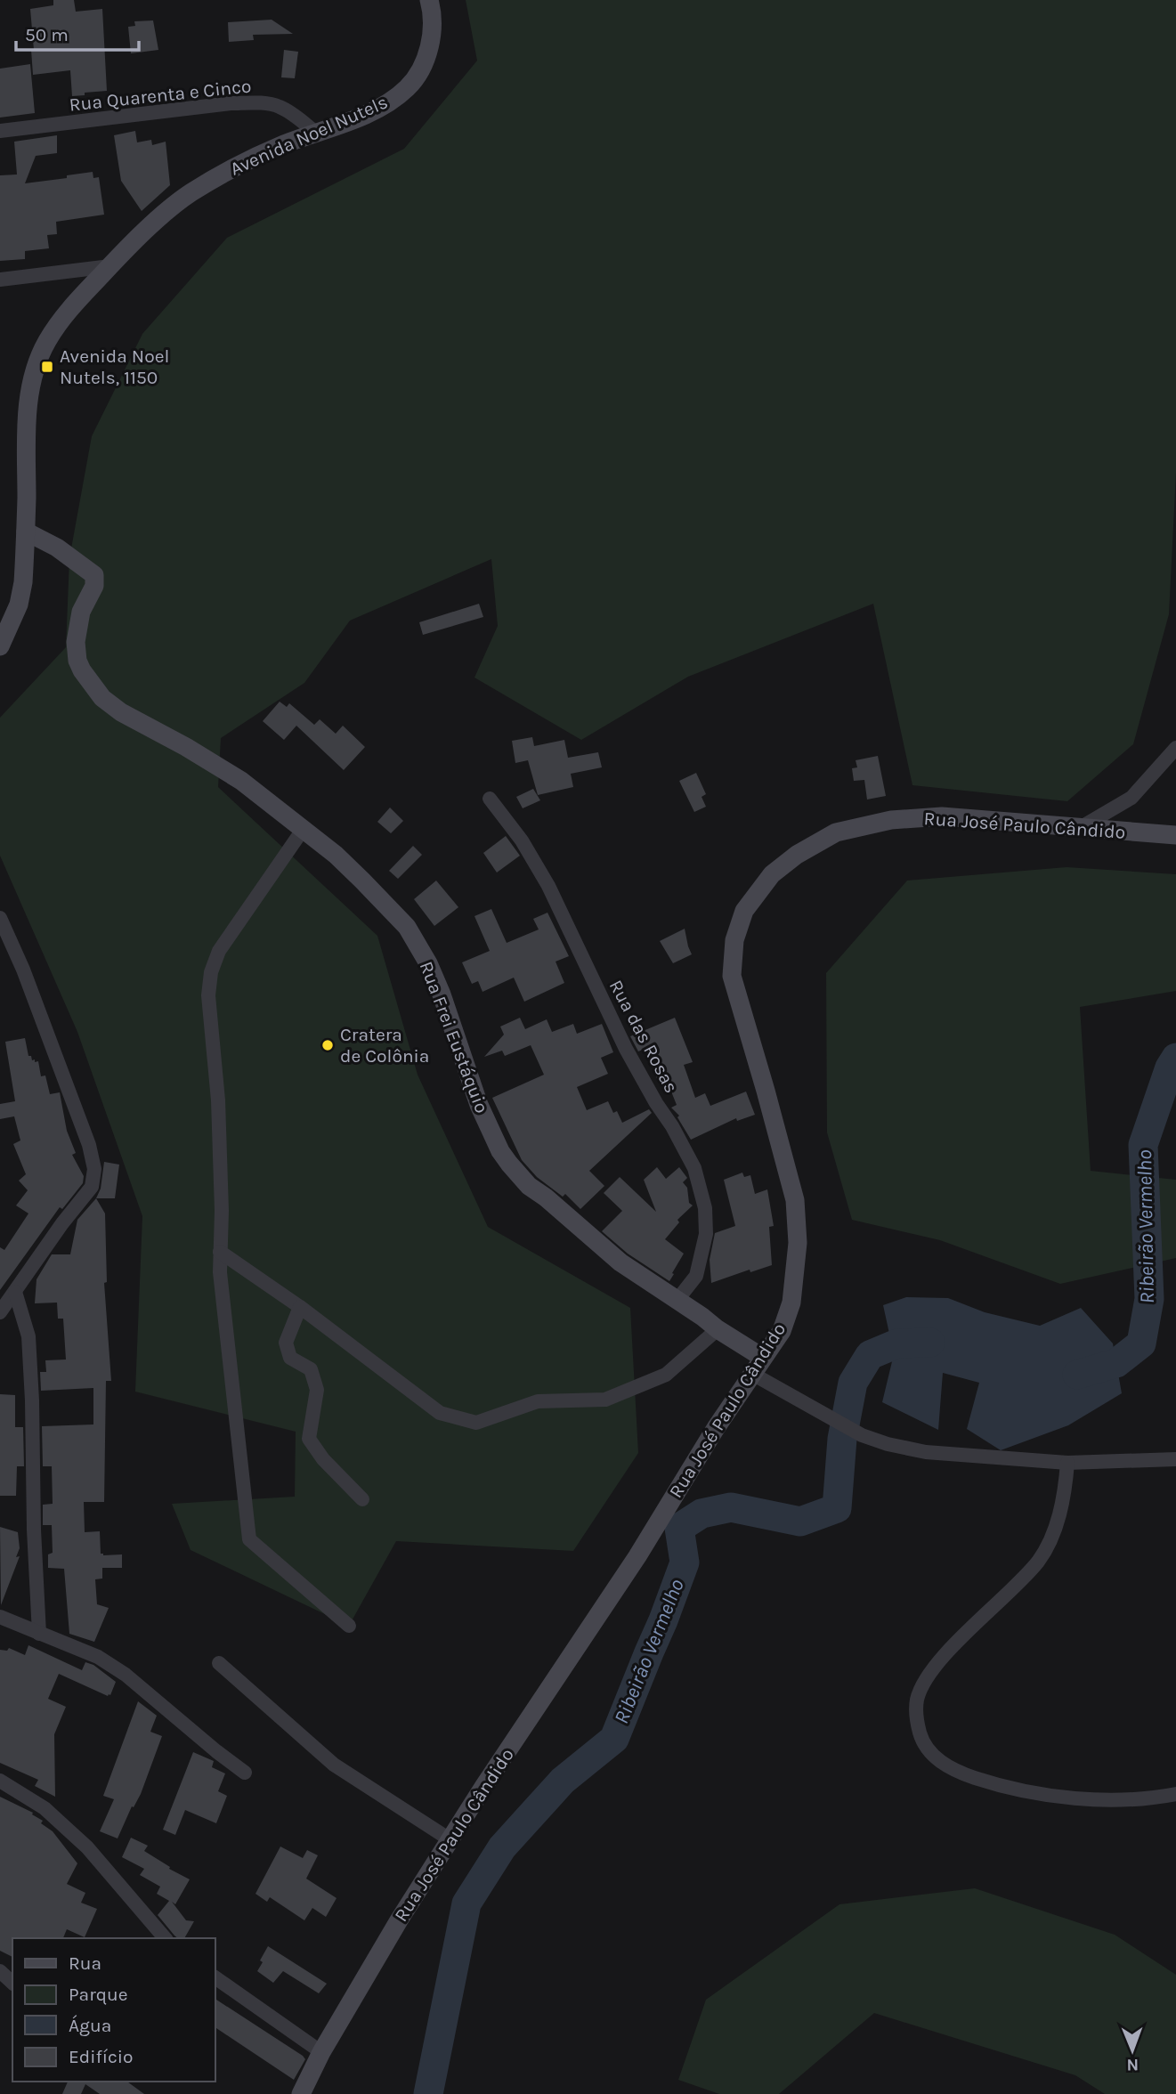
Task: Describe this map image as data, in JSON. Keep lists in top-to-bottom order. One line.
{"streets":{"street":["Rua Quarenta e Cinco","Avenida Noel Nutels","Rua José Paulo Cândido","Rua das Rosas","Rua Frei Eustáquio"]},"crossings":[["Rua Quarenta e Cinco","Avenida Noel Nutels"],["Avenida Noel Nutels","Rua Frei Eustáquio"],["Rua José Paulo Cândido","Rua Frei Eustáquio"],["Rua das Rosas","Rua Frei Eustáquio"]],"water":["Ribeirão Vermelho"],"places":{"transit":["Avenida Noel Nutels, 1150"],"other":["Cratera de Colônia"]},"legend":["Rua","Parque","Água","Edifício"],"scale_bar":"50 m","north":"bottom"}
